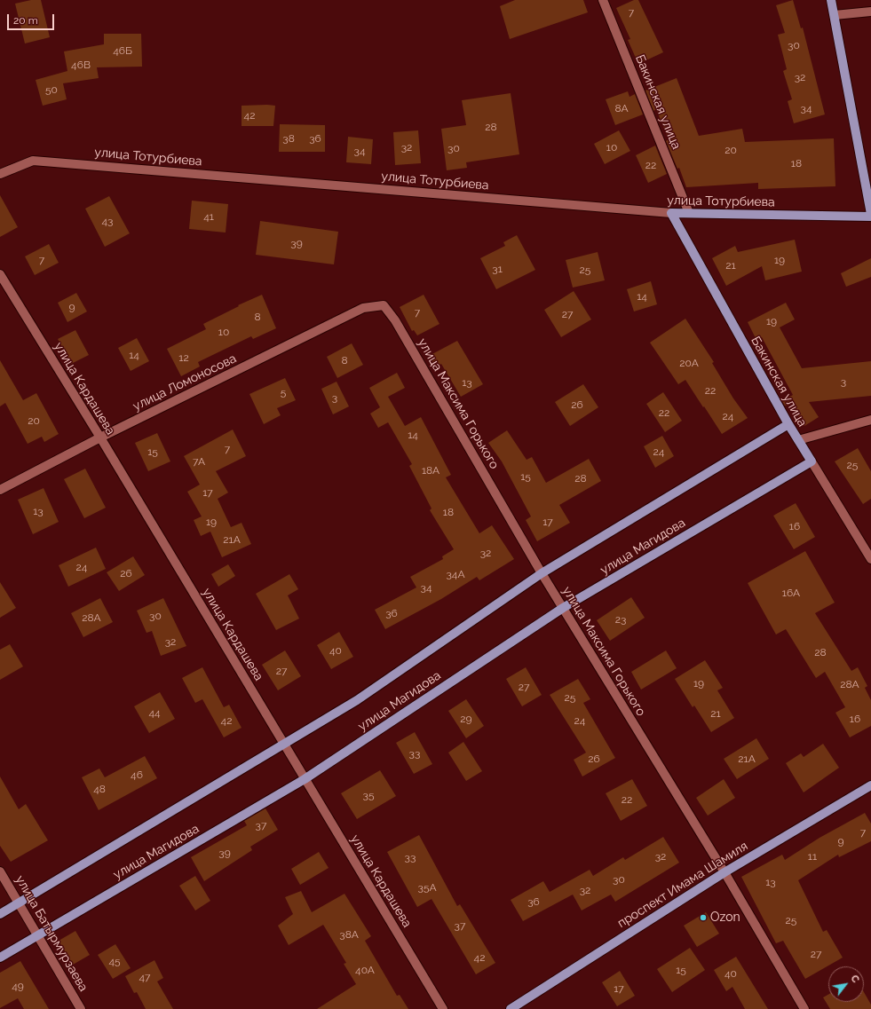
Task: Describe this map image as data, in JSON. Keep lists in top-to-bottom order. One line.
{"streets":{"main road":["Бакинская улица","улица Тотурбиева","улица Магидова","проспект Имама Шамиля"],"street":["улица Ломоносова","улица Кардашева","улица Максима Горького","улица Батырмурзаева"]},"crossings":[["Бакинская улица","улица Тотурбиева"],["Бакинская улица","улица Магидова"],["улица Ломоносова","улица Кардашева"],["улица Ломоносова","улица Максима Горького"],["улица Кардашева","улица Магидова"],["улица Максима Горького","улица Магидова"],["улица Максима Горького","проспект Имама Шамиля"],["улица Магидова","улица Батырмурзаева"]],"places":["Ozon"],"house_numbers":["7","30","46Б","46В","32","50","8А","34","42","28","38","36","32","10","30","20","34","18","22","41","43","39","7","19","21","31","25","14","9","7","27","8","19","10","14","12","8","20А","3","13","22","5","3","26","22","24","20","14","7","15","24","7А","25","18А","15","28","17","13","18","19","17","16","21А","32","24","26","34А","34","16А","36","30","28А","23","32","40","28","27","19","28А","27","25","44","21","29","16","42","24","33","26","21А","46","48","35","22","37","7","9","39","32","11","33","30","13","35А","32","36","25","37","38А","27","42","45","40А","15","40","47","49","17"],"scale_bar":"20 m","north":"top right"}
